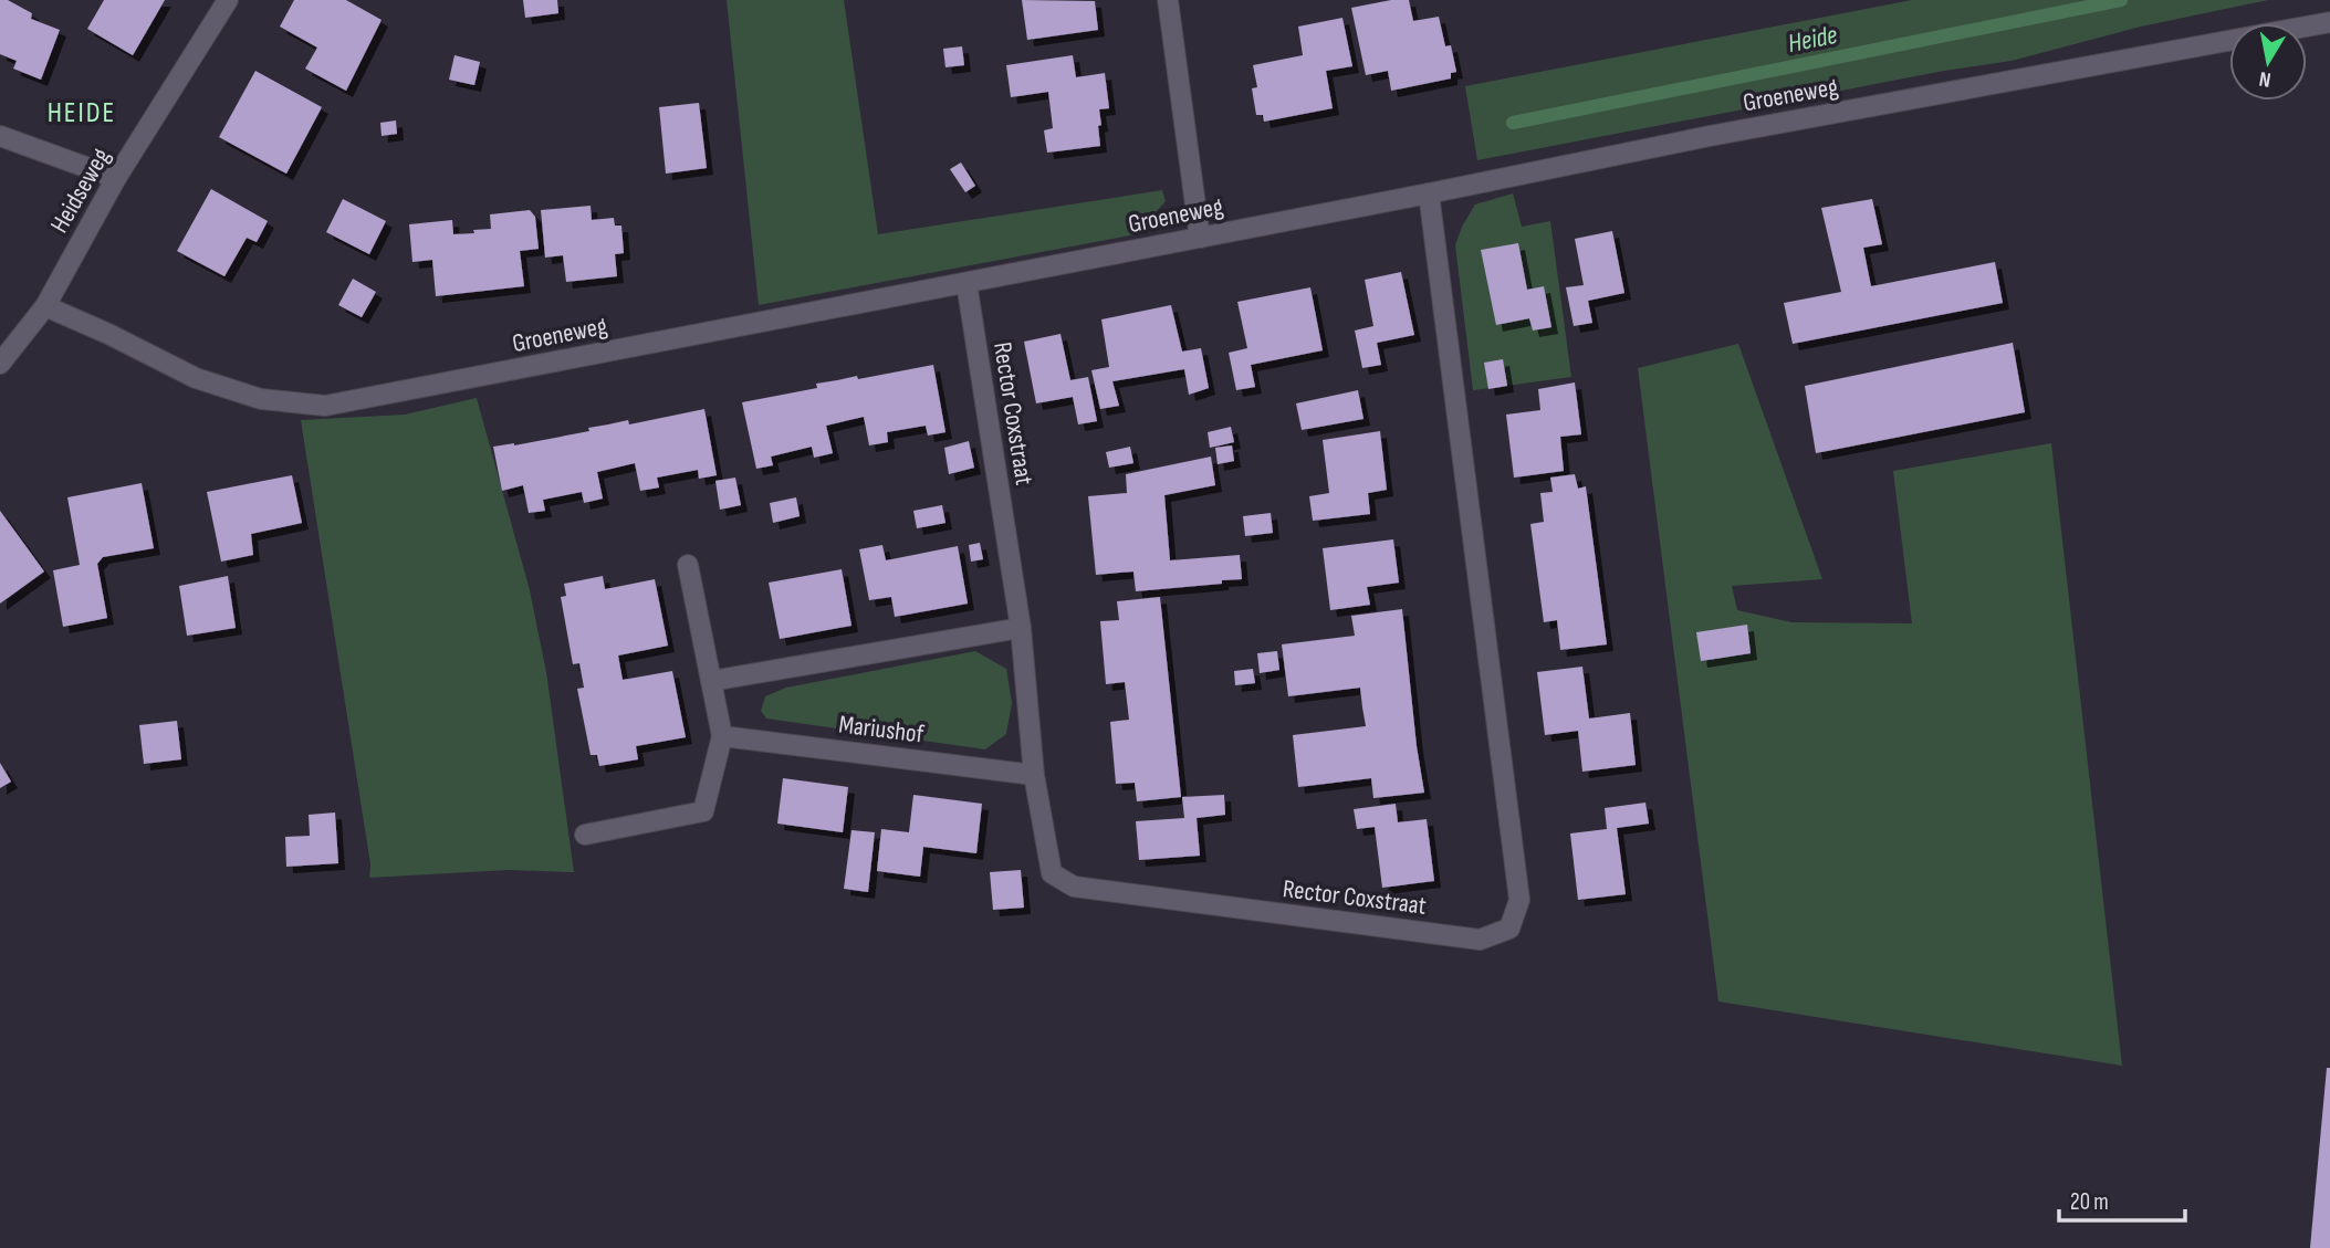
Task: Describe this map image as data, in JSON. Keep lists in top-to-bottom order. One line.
{"streets":{"street":["Groeneweg","Heidseweg","Rector Coxstraat","Mariushof"]},"crossings":[["Groeneweg","Heidseweg"],["Groeneweg","Rector Coxstraat"],["Rector Coxstraat","Mariushof"]],"districts":["HEIDE"],"water":["Heide"],"scale_bar":"20 m","north":"bottom"}
